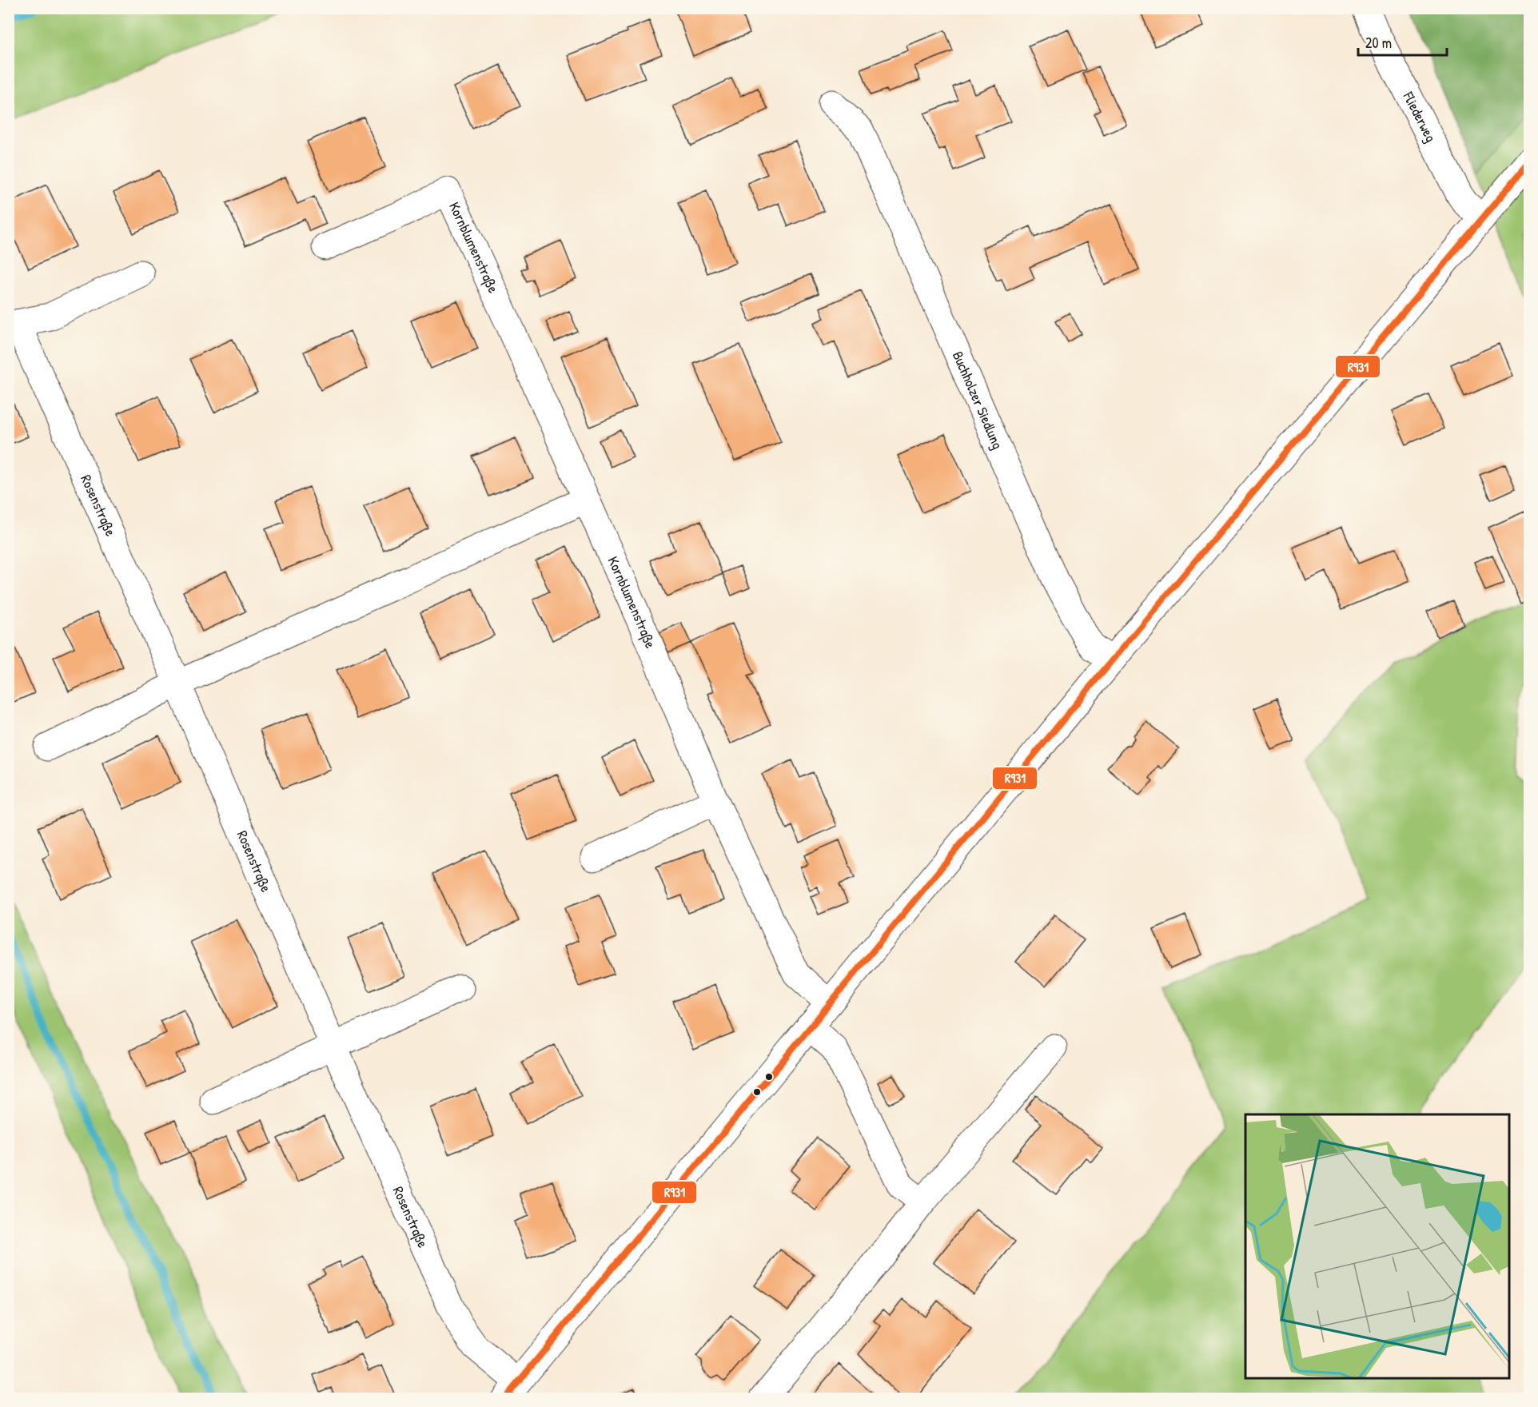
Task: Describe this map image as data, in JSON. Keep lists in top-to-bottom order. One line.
{"streets":{"street":["Fliederweg","Kornblumenstraße","Buchholzer Siedlung","Rosenstraße"]},"lines":["transit line R931"],"scale_bar":"20 m"}
